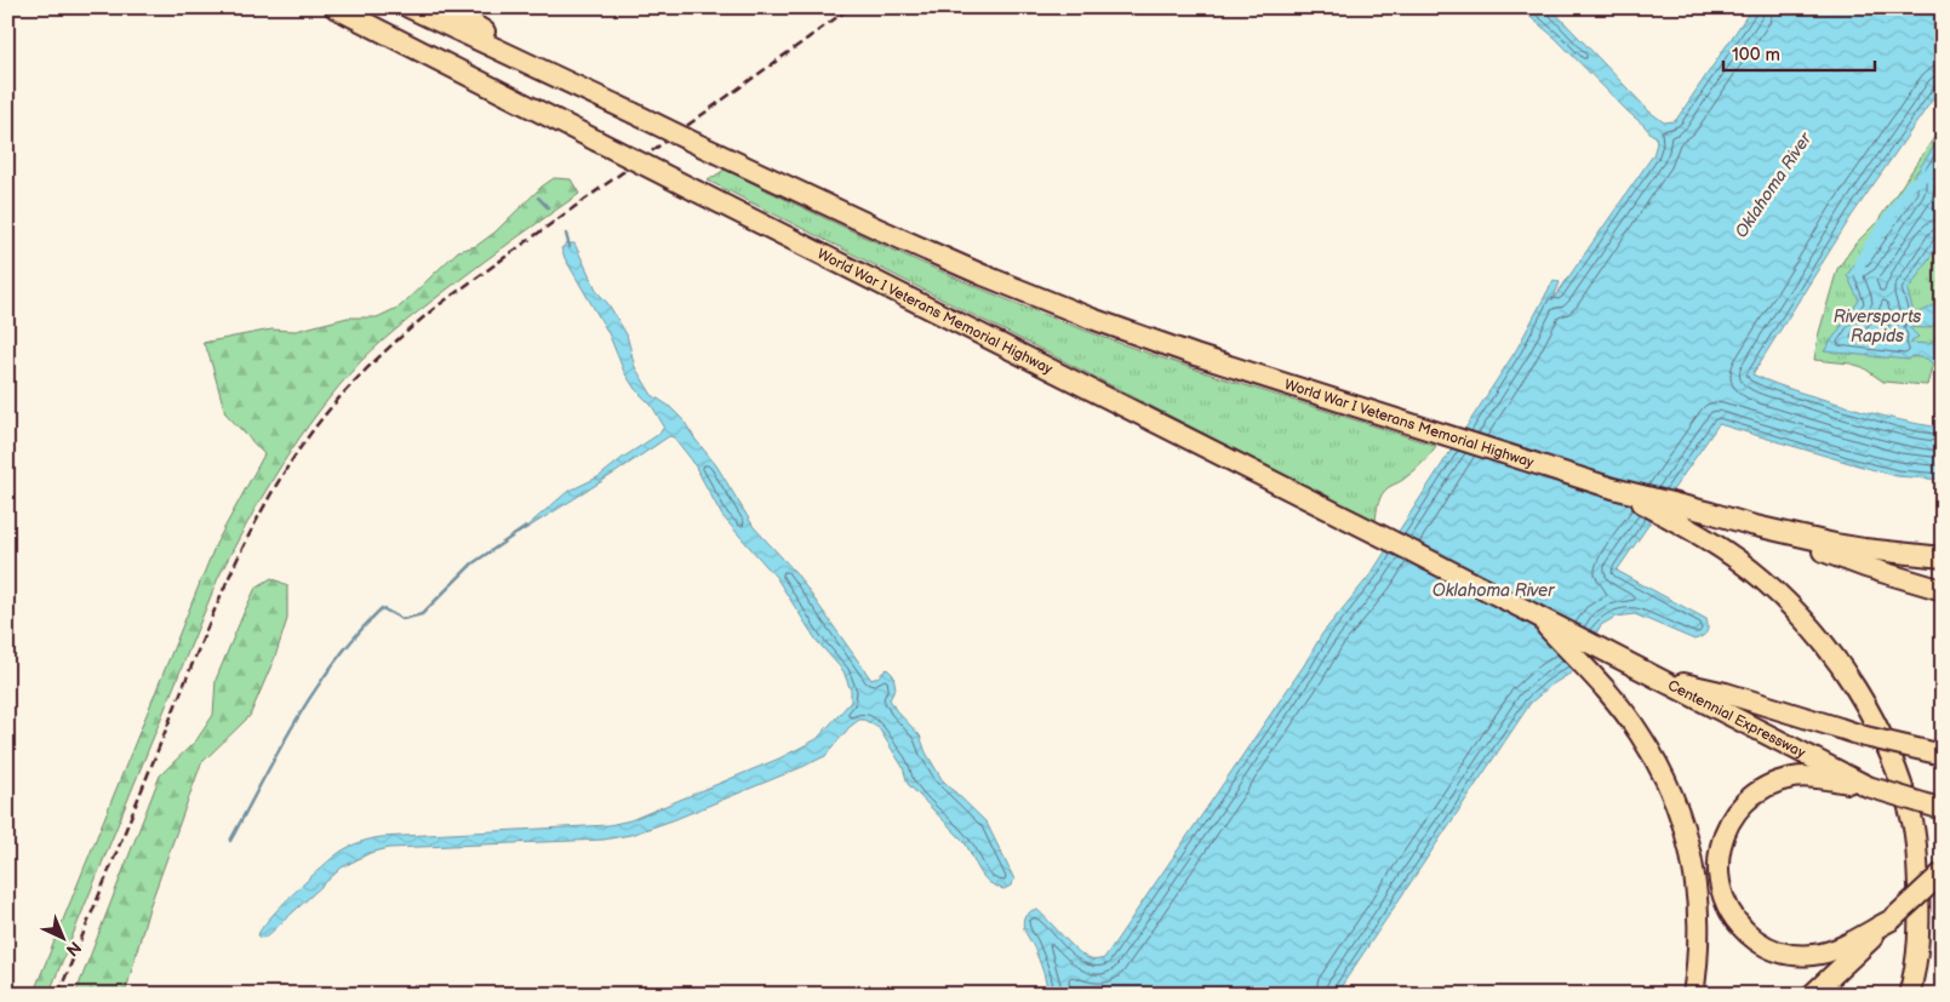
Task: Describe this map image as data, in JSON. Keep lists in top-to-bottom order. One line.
{"streets":{"highway":["World War I Veterans Memorial Highway","Centennial Expressway"]},"crossings":[["World War I Veterans Memorial Highway","Centennial Expressway"]],"water":["Oklahoma River","Riversports Rapids"],"scale_bar":"100 m","north":"bottom right"}
